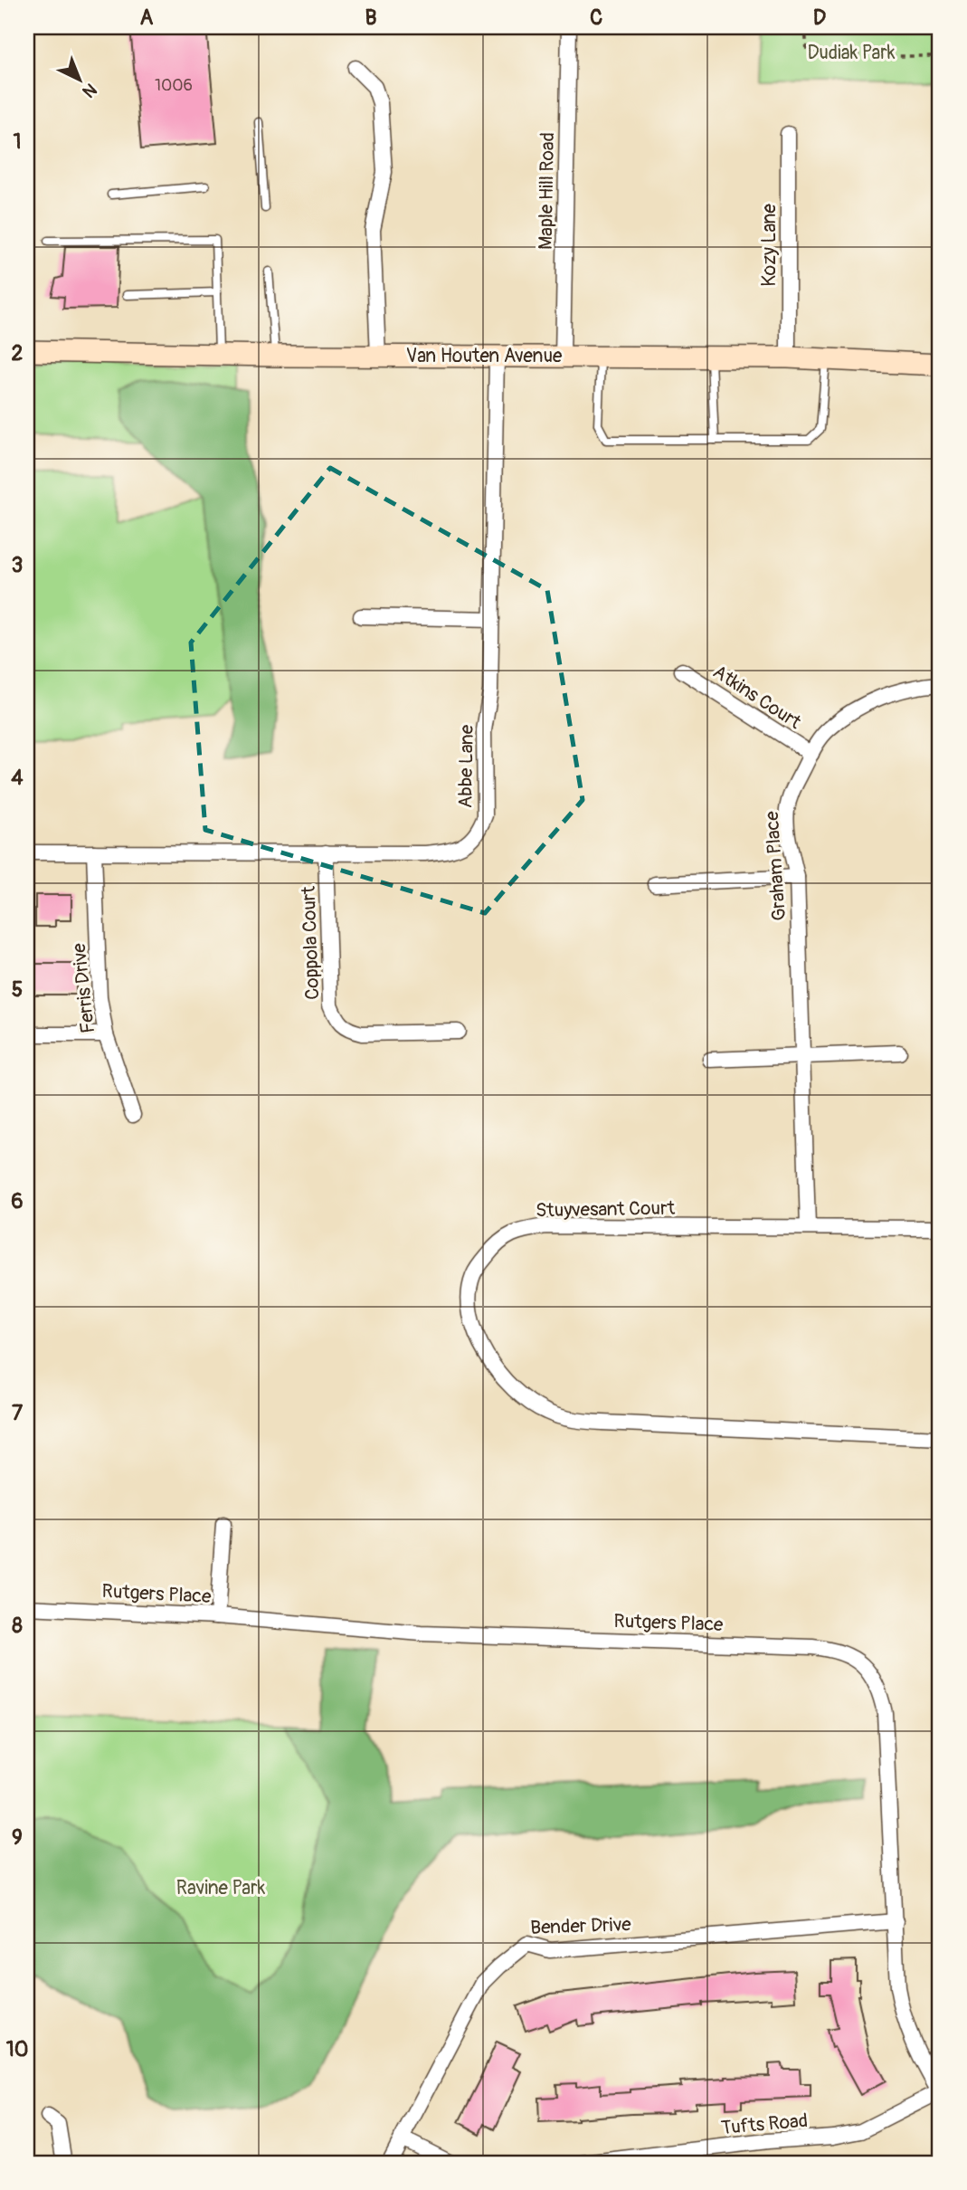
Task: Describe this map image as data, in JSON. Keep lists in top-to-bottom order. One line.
{"streets":{"main road":["Van Houten Avenue"],"street":["Maple Hill Road","Kozy Lane","Atkins Court","Abbe Lane","Graham Place","Coppola Court","Ferris Drive","Stuyvesant Court","Rutgers Place","Bender Drive","Tufts Road"]},"crossings":[["Maple Hill Road","Van Houten Avenue"],["Kozy Lane","Van Houten Avenue"],["Van Houten Avenue","Abbe Lane"],["Atkins Court","Graham Place"],["Abbe Lane","Coppola Court"],["Abbe Lane","Ferris Drive"],["Graham Place","Stuyvesant Court"],["Rutgers Place","Bender Drive"],["Rutgers Place","Tufts Road"]],"parks":["Dudiak Park","Ravine Park"],"house_numbers":["1006"],"north":"bottom right","grid":{"columns":["A","B","C","D"],"rows":["1","2","3","4","5","6","7","8","9","10"]}}
